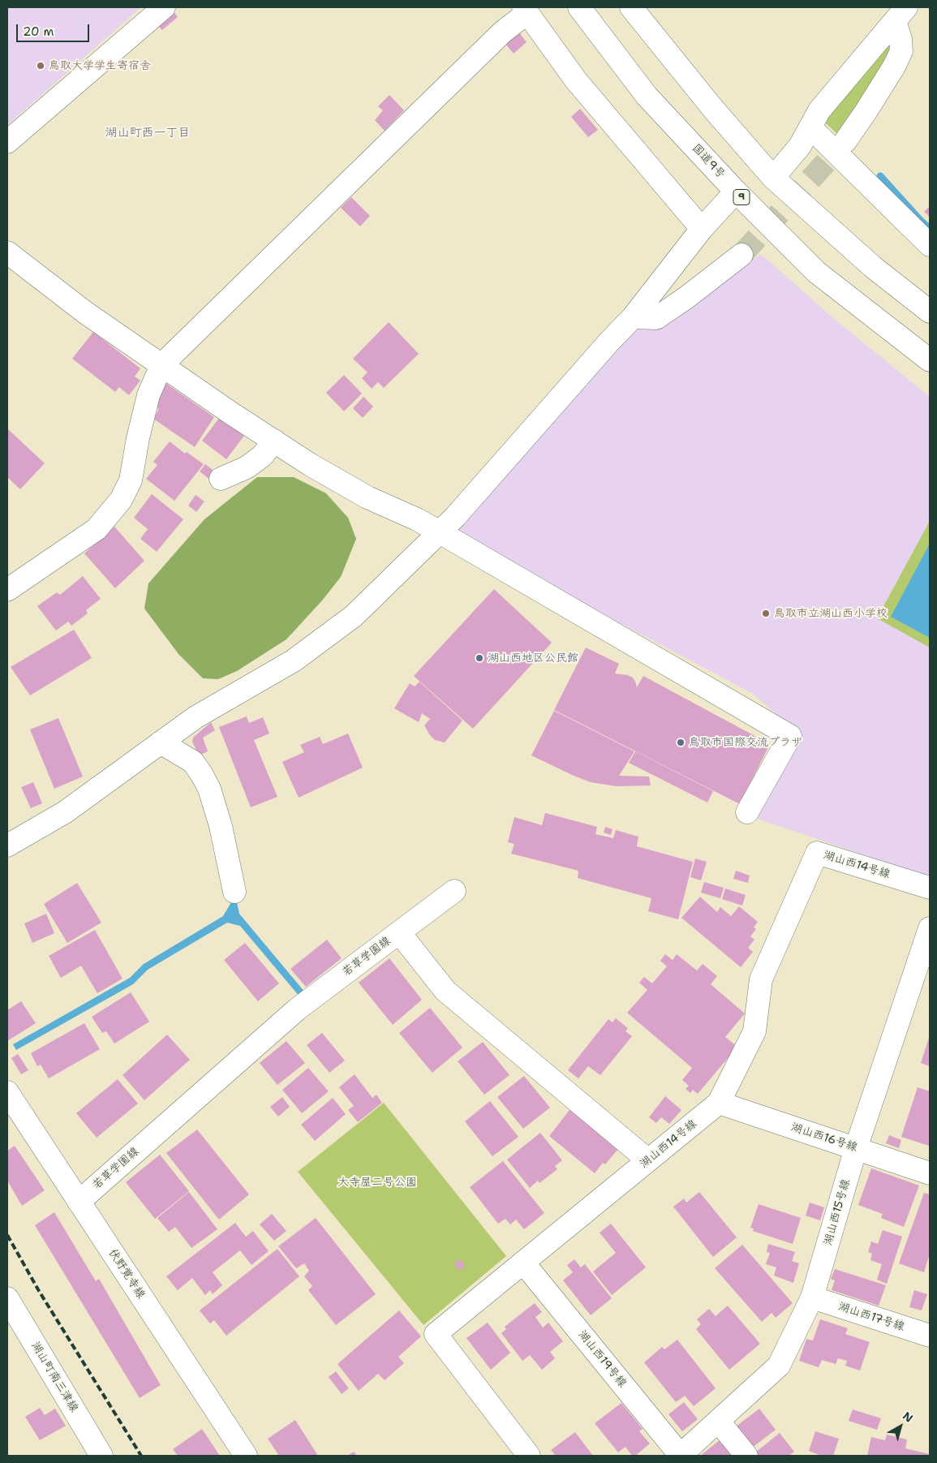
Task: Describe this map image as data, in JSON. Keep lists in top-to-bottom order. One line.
{"streets":{"main road":["国道9号","9","湖山西14号線","若草学園線","湖山西16号線","湖山西15号線","伏野覚寺線","湖山西17号線","湖山西19号線","湖山町南三津線"]},"crossings":[["湖山西14号線","若草学園線"],["湖山西14号線","湖山西16号線"],["湖山西14号線","湖山西19号線"],["若草学園線","伏野覚寺線"],["湖山西16号線","湖山西15号線"],["湖山西15号線","湖山西17号線"],["湖山西15号線","湖山西19号線"]],"districts":["湖山町西一丁目"],"parks":["大寺屋二号公園"],"places":["鳥取大学学生寄宿舎","鳥取市立湖山西小学校","湖山西地区公民館","鳥取市国際交流プラザ"],"scale_bar":"20 m","north":"top right"}
